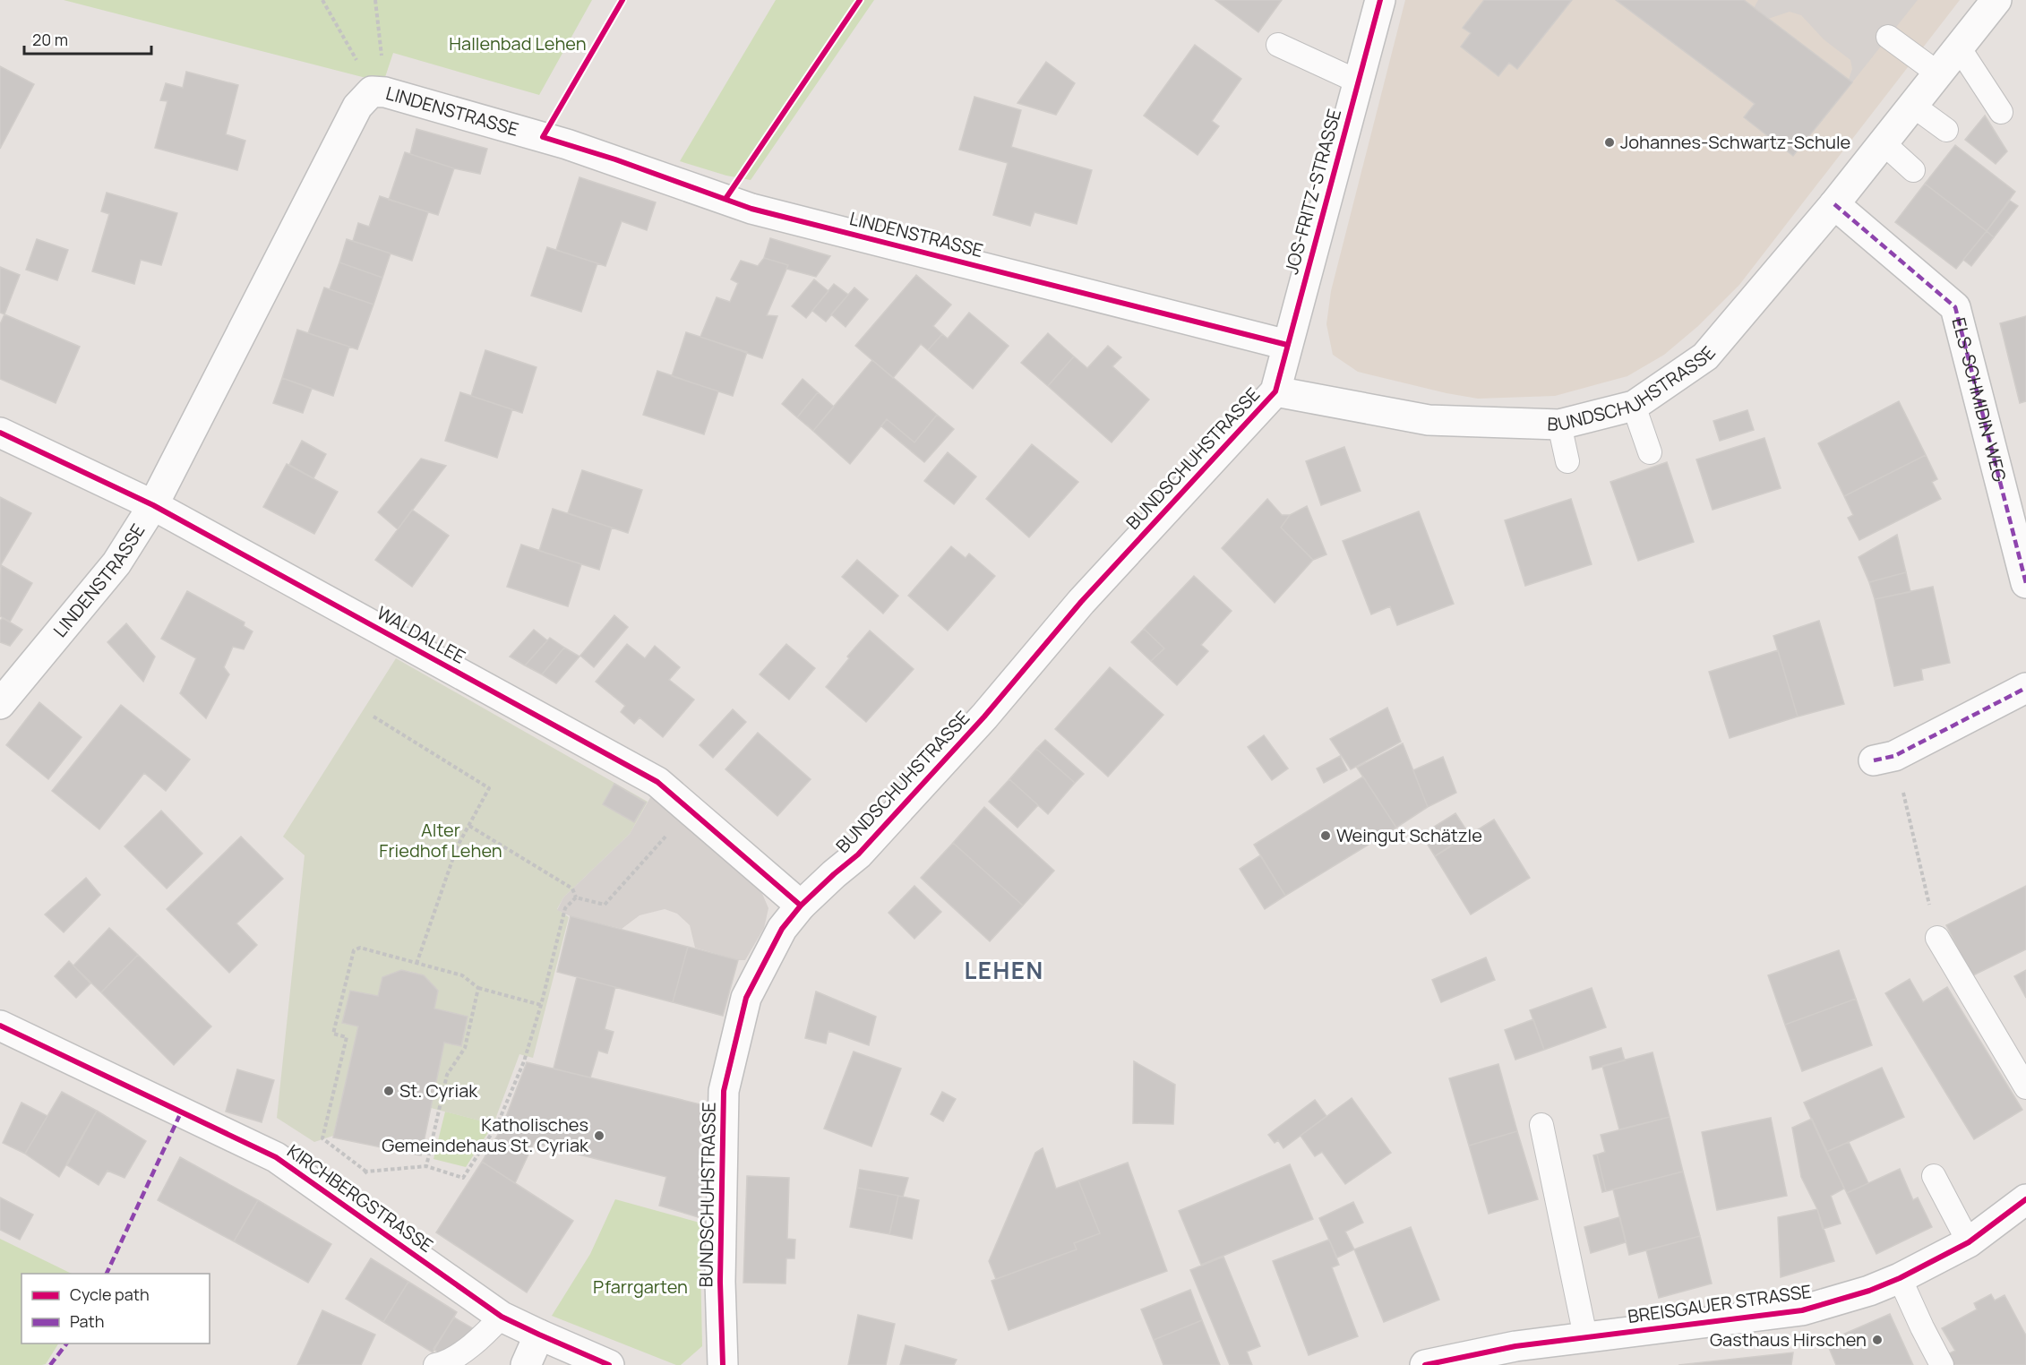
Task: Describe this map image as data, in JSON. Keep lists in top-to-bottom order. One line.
{"streets":{"street":["LINDENSTRASSE","JOS-FRITZ-STRASSE","BUNDSCHUHSTRASSE","ELS-SCHMIDIN-WEG","WALDALLEE","KIRCHBERGSTRASSE","BREISGAUER STRASSE"]},"crossings":[["LINDENSTRASSE","JOS-FRITZ-STRASSE"],["LINDENSTRASSE","WALDALLEE"],["JOS-FRITZ-STRASSE","BUNDSCHUHSTRASSE"],["BUNDSCHUHSTRASSE","ELS-SCHMIDIN-WEG"],["BUNDSCHUHSTRASSE","WALDALLEE"]],"districts":["LEHEN"],"parks":["Hallenbad Lehen","Alter Friedhof Lehen","Pfarrgarten"],"places":["Johannes-Schwartz-Schule","Weingut Schätzle","St. Cyriak","Katholisches Gemeindehaus St. Cyriak","Gasthaus Hirschen"],"legend":["Cycle path","Path"],"scale_bar":"20 m"}
